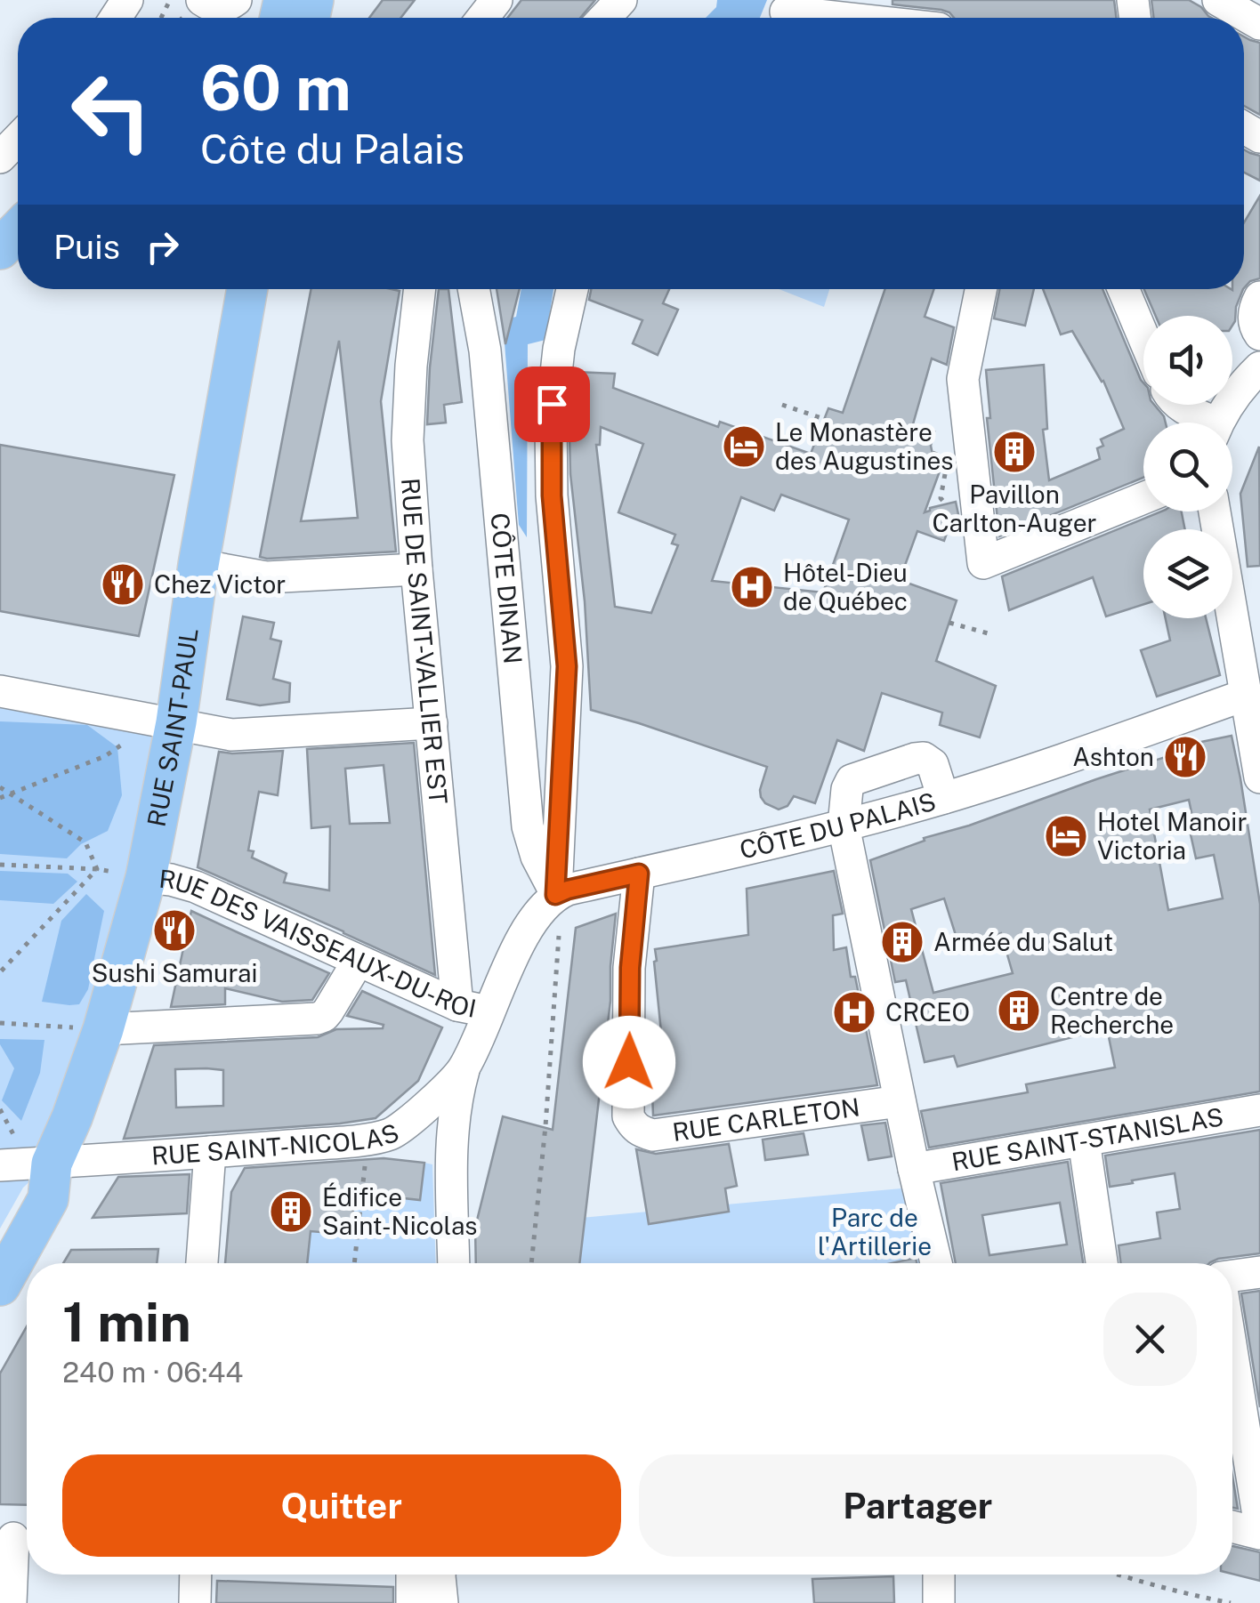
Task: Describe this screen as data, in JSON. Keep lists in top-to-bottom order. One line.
{"streets":{"main road":["RUE SAINT-PAUL"],"street":["CÔTE DINAN","RUE DE SAINT-VALLIER EST","CÔTE DU PALAIS","RUE DES VAISSEAUX-DU-ROI","RUE CARLETON","RUE SAINT-NICOLAS","RUE SAINT-STANISLAS"]},"crossings":[["CÔTE DINAN","CÔTE DU PALAIS"],["RUE DE SAINT-VALLIER EST","RUE DES VAISSEAUX-DU-ROI"],["RUE SAINT-PAUL","RUE DES VAISSEAUX-DU-ROI"],["RUE SAINT-PAUL","RUE SAINT-NICOLAS"],["CÔTE DU PALAIS","RUE CARLETON"],["RUE DES VAISSEAUX-DU-ROI","RUE SAINT-NICOLAS"]],"parks":["Parc de l'Artillerie"],"places":{"hotel":["Le Monastère des Augustines","Hotel Manoir Victoria"],"building":["Pavillon Carlton-Auger","Armée du Salut","Centre de Recherche","Édifice Saint-Nicolas"],"restaurant":["Chez Victor","Ashton","Sushi Samurai"],"hospital":["Hôtel-Dieu de Québec","CRCEO"]},"page":{"turn":["60 m","Côte du Palais"],"then":"Puis","heading":["1 min","240 m · 06:44"],"buttons":["Quitter","Partager"]}}
